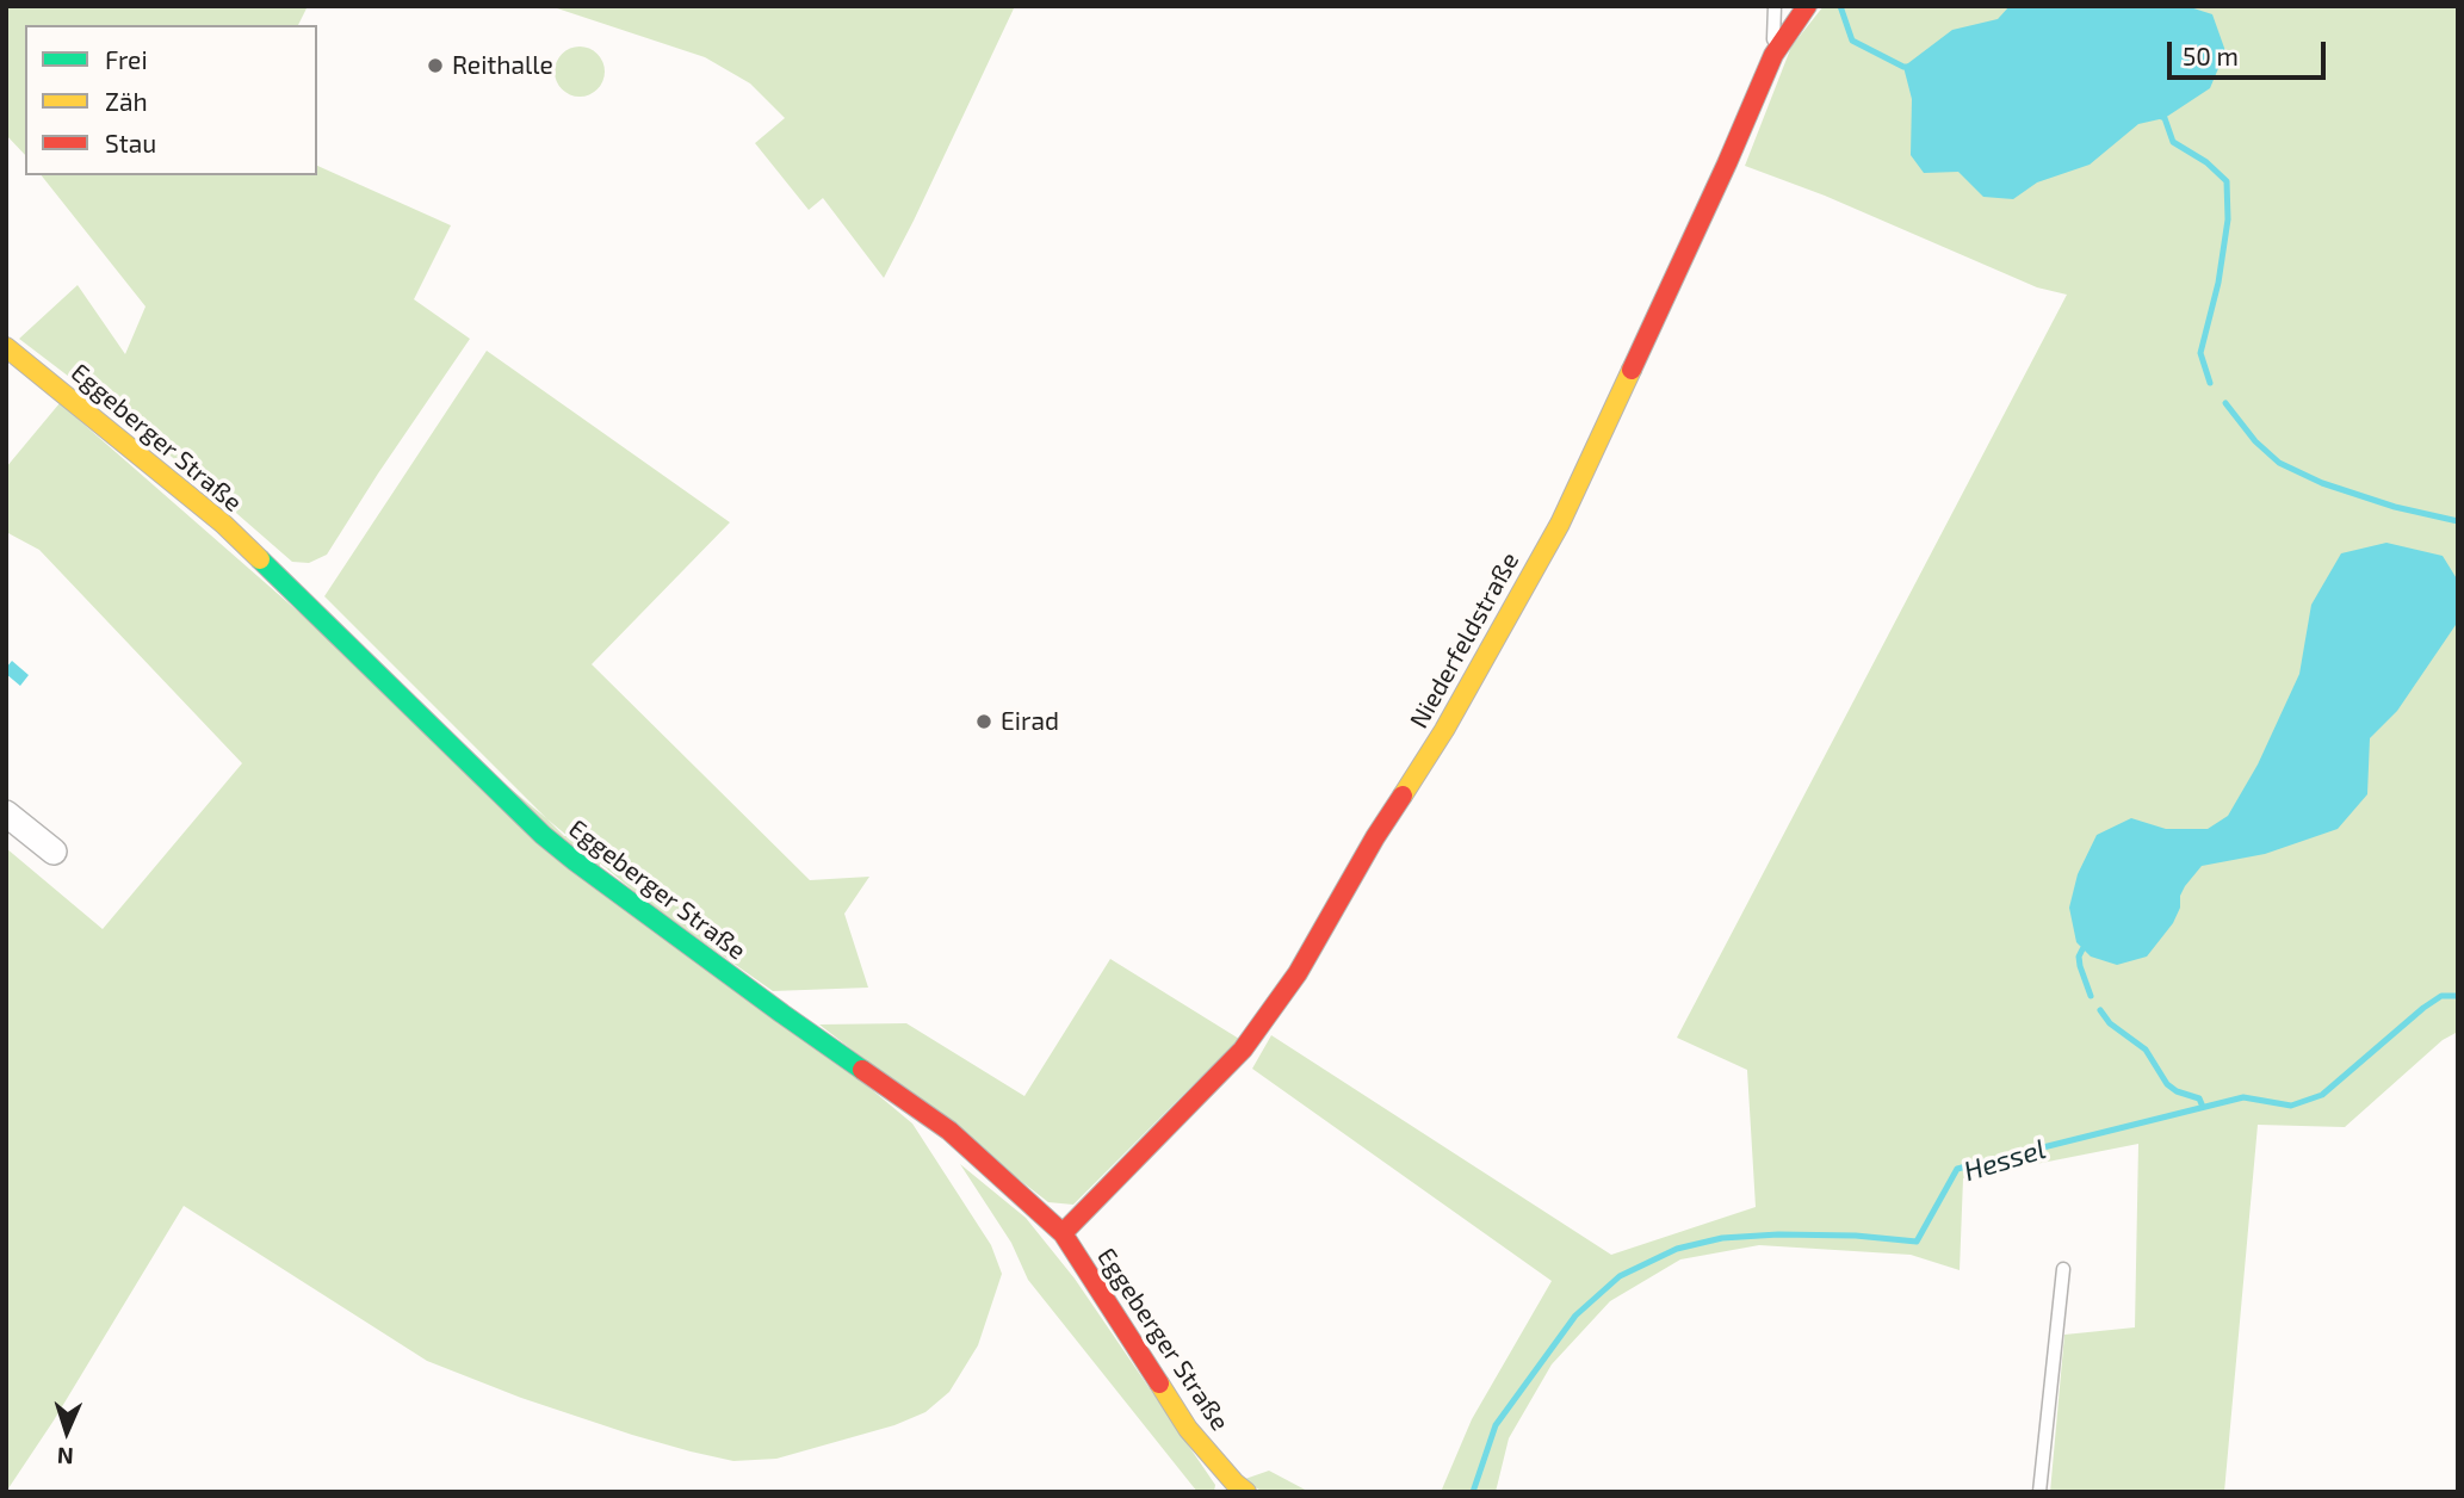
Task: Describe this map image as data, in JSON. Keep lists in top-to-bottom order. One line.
{"streets":{"street":["Eggeberger Straße","Niederfeldstraße"]},"crossings":[["Eggeberger Straße","Niederfeldstraße"]],"water":["Hessel"],"places":["Reithalle","Eirad"],"legend":["Frei","Zäh","Stau"],"scale_bar":"50 m","north":"bottom"}
